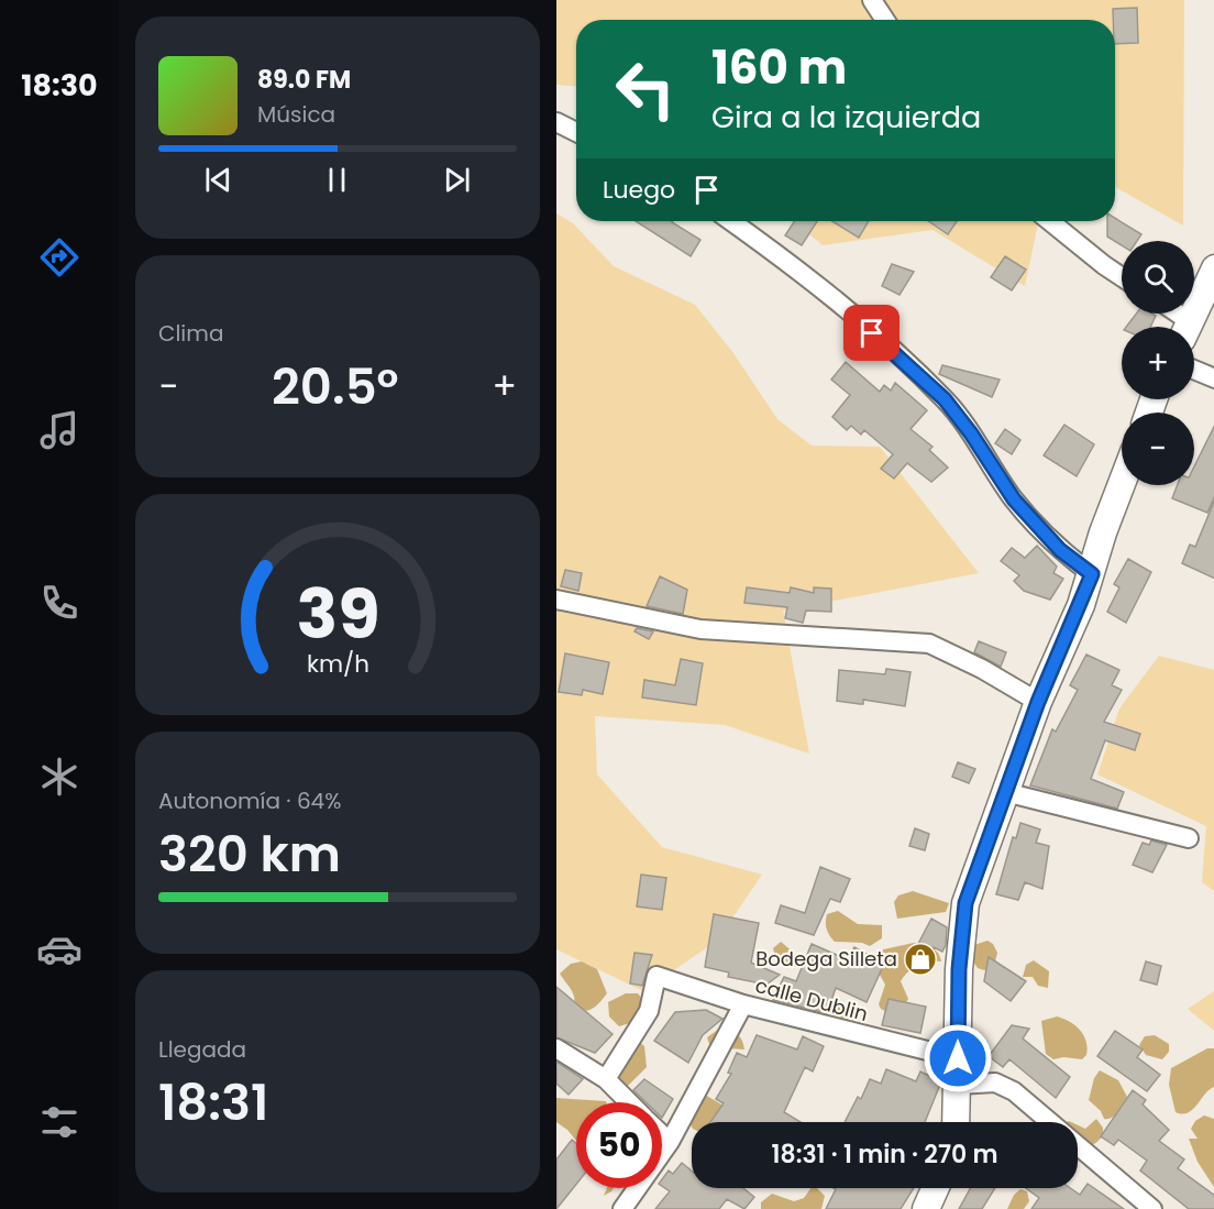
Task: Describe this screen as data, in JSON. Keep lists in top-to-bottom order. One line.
{"streets":{"street":["calle Dublin"]},"places":{"shop":["Bodega Silleta"]},"page":{"tabs":"18:30","turn":["160 m","Gira a la izquierda"],"song":["89.0 FM","Música"],"then":"Luego","map_buttons":["+","−"],"tile":["Clima",["Autonomía · 64%","320 km"],["Llegada","18:31"]],"heat":["−","20.5°","+"],"limit":"50","trip":"18:31 · 1 min · 270 m","gauge":["39","km/h"]}}
